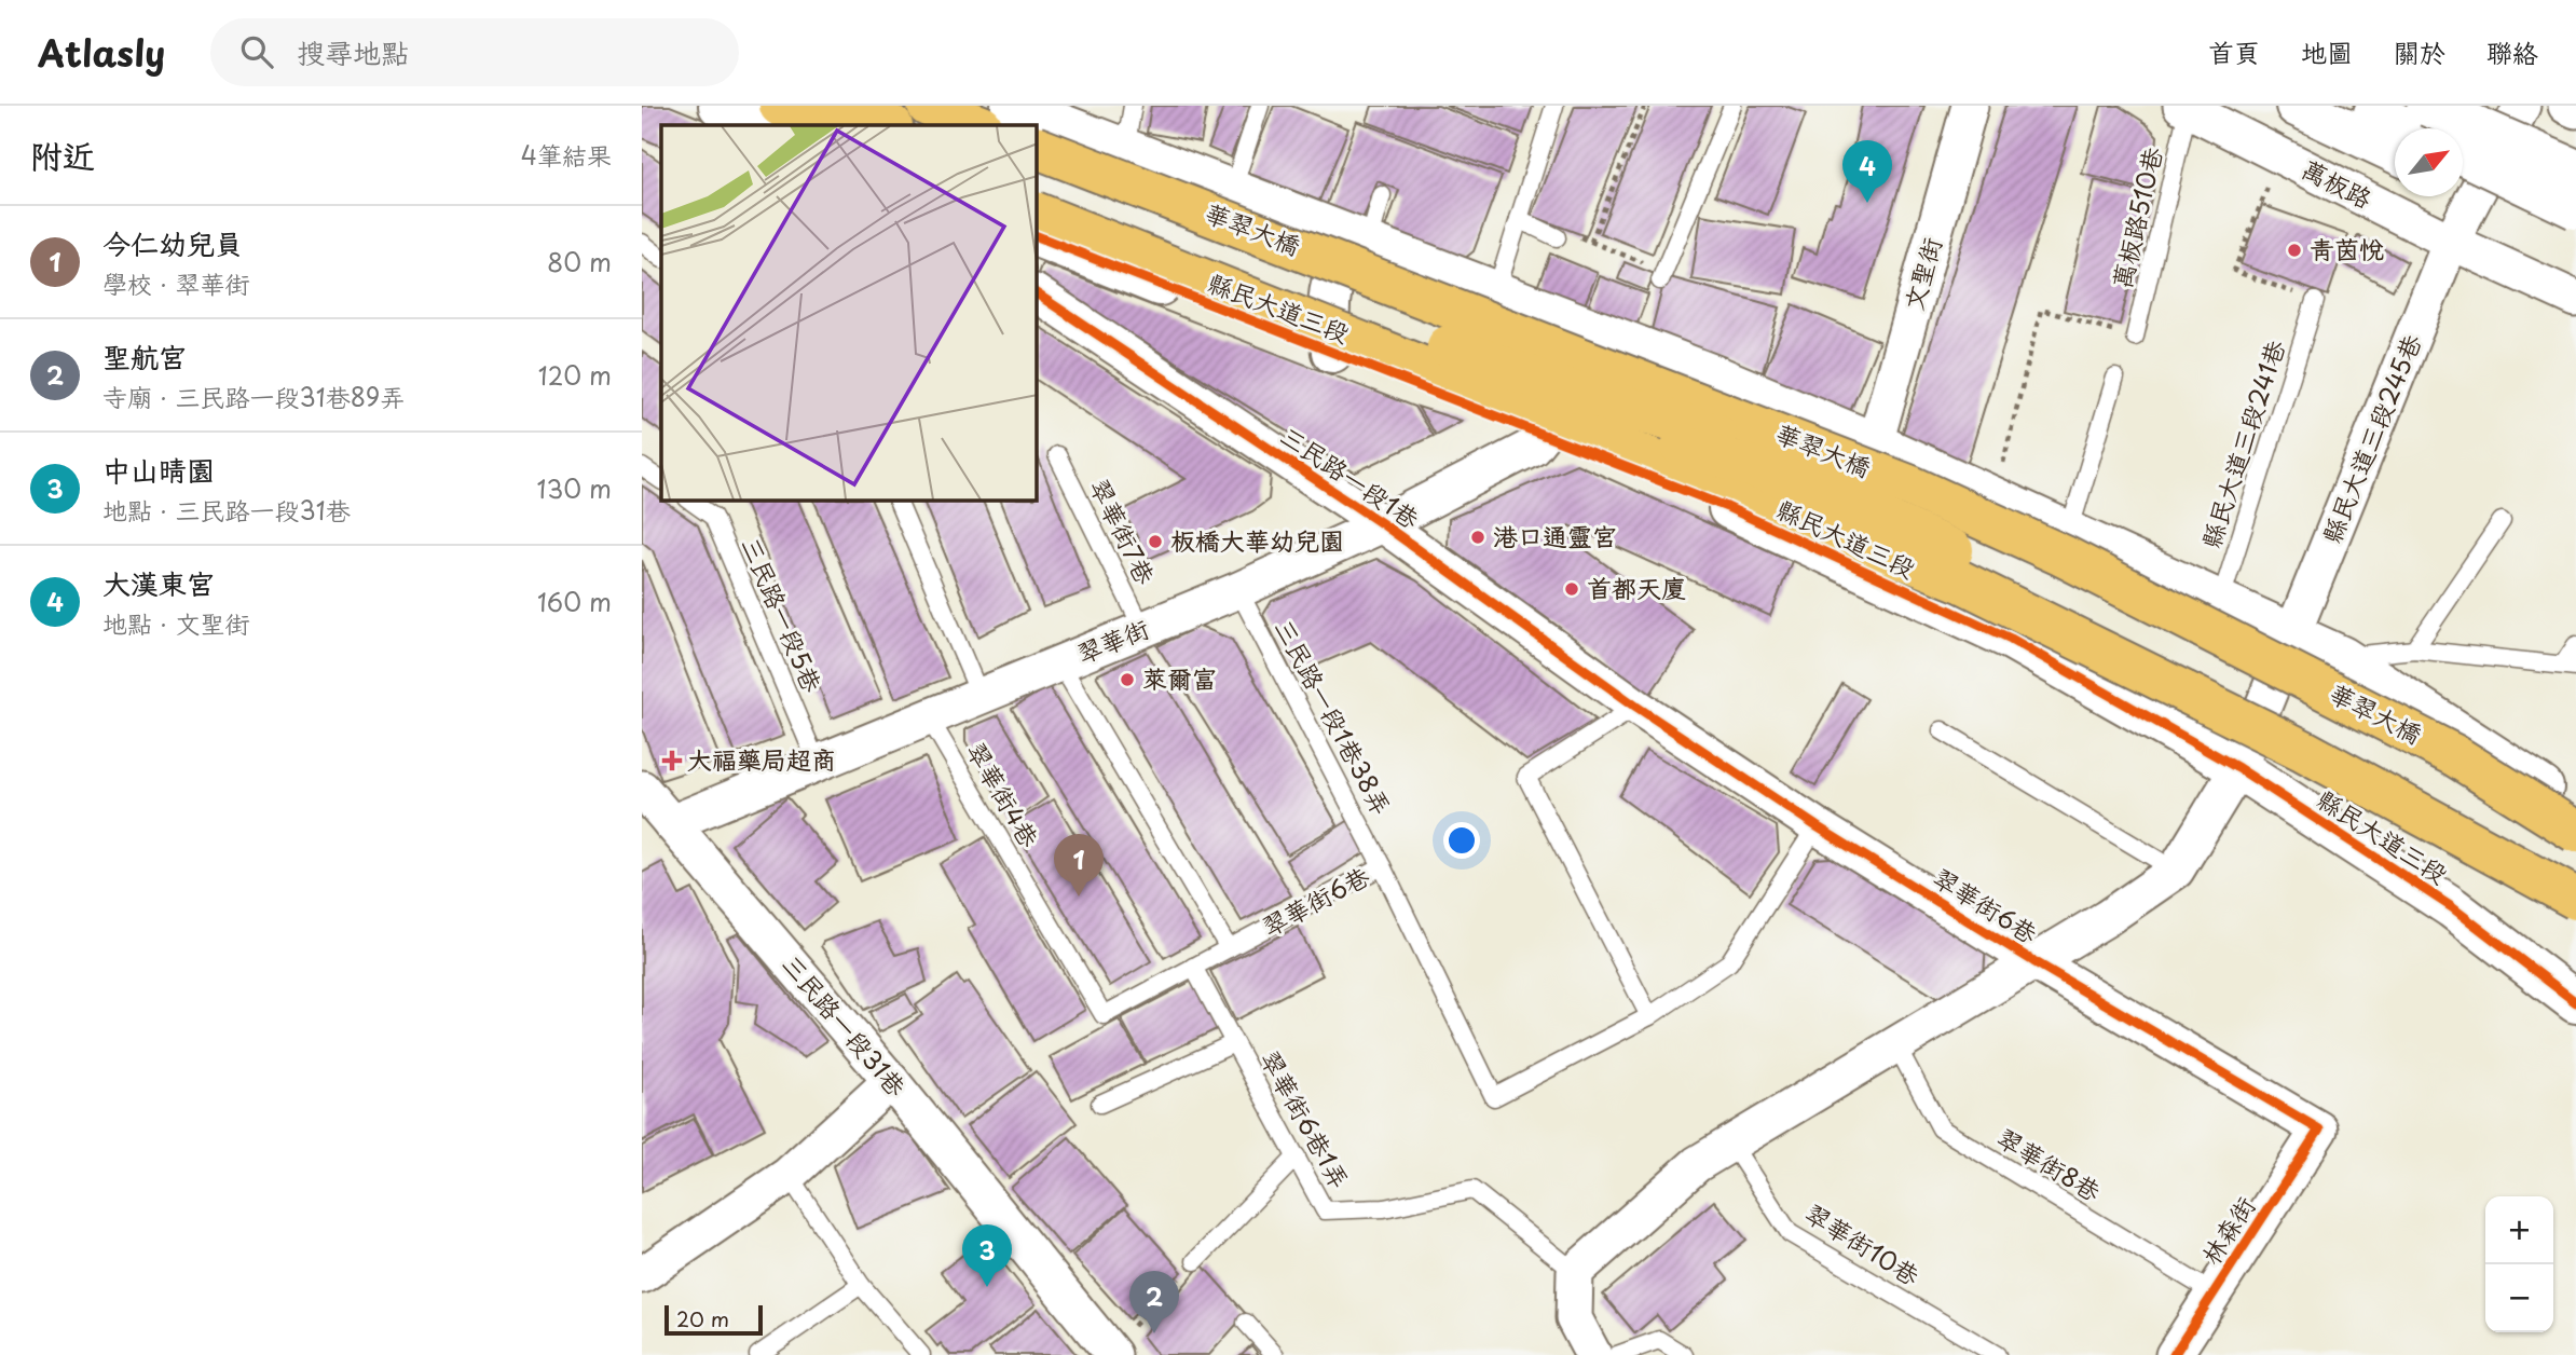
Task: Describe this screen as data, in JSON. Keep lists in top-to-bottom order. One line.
{"streets":{"highway":["華翠大橋"],"street":["萬板路","文聖街","縣民大道三段","縣民大道三段245巷","三民路一段1巷","翠華街","翠華街6巷","三民路一段31巷","林森街"],"lane":["萬板路510巷","縣民大道三段241巷","翠華街7巷","三民路一段5巷","三民路一段1巷38弄","翠華街4巷","翠華街6巷1弄","翠華街8巷","翠華街10巷"]},"crossings":[["萬板路","萬板路510巷"],["萬板路","縣民大道三段245巷"],["縣民大道三段","縣民大道三段245巷"],["縣民大道三段","翠華街"],["三民路一段1巷","翠華街"],["三民路一段1巷","翠華街6巷"],["翠華街7巷","翠華街"],["三民路一段5巷","翠華街"],["翠華街","三民路一段1巷38弄"],["翠華街","翠華街4巷"],["翠華街","三民路一段31巷"],["三民路一段1巷38弄","翠華街6巷"],["翠華街4巷","翠華街6巷"],["翠華街6巷","翠華街6巷1弄"],["翠華街6巷","翠華街8巷"],["翠華街6巷","林森街"],["翠華街6巷","翠華街10巷"],["翠華街8巷","林森街"]],"places":{"other":["青茵悅","港口通靈宮","板橋大華幼兒園","首都天廈","萊爾富"],"health":["大福藥局超商"]},"scale_bar":"20 m","north":"top right","page":{"header":"Atlasly","search":"搜尋地點","nav":["首頁","地圖","關於","聯絡"],"heading":["附近","4筆結果"],"pins":["4","1","3","2"],"list":[{"mark":"1","name":"今仁幼兒員","note":"學校 · 翠華街","value":"80 m"},{"mark":"2","name":"聖航宮","note":"寺廟 · 三民路一段31巷89弄","value":"120 m"},{"mark":"3","name":"中山晴園","note":"地點 · 三民路一段31巷","value":"130 m"},{"mark":"4","name":"大漢東宮","note":"地點 · 文聖街","value":"160 m"}],"map_buttons":["+","−"],"scale":"20 m"}}
